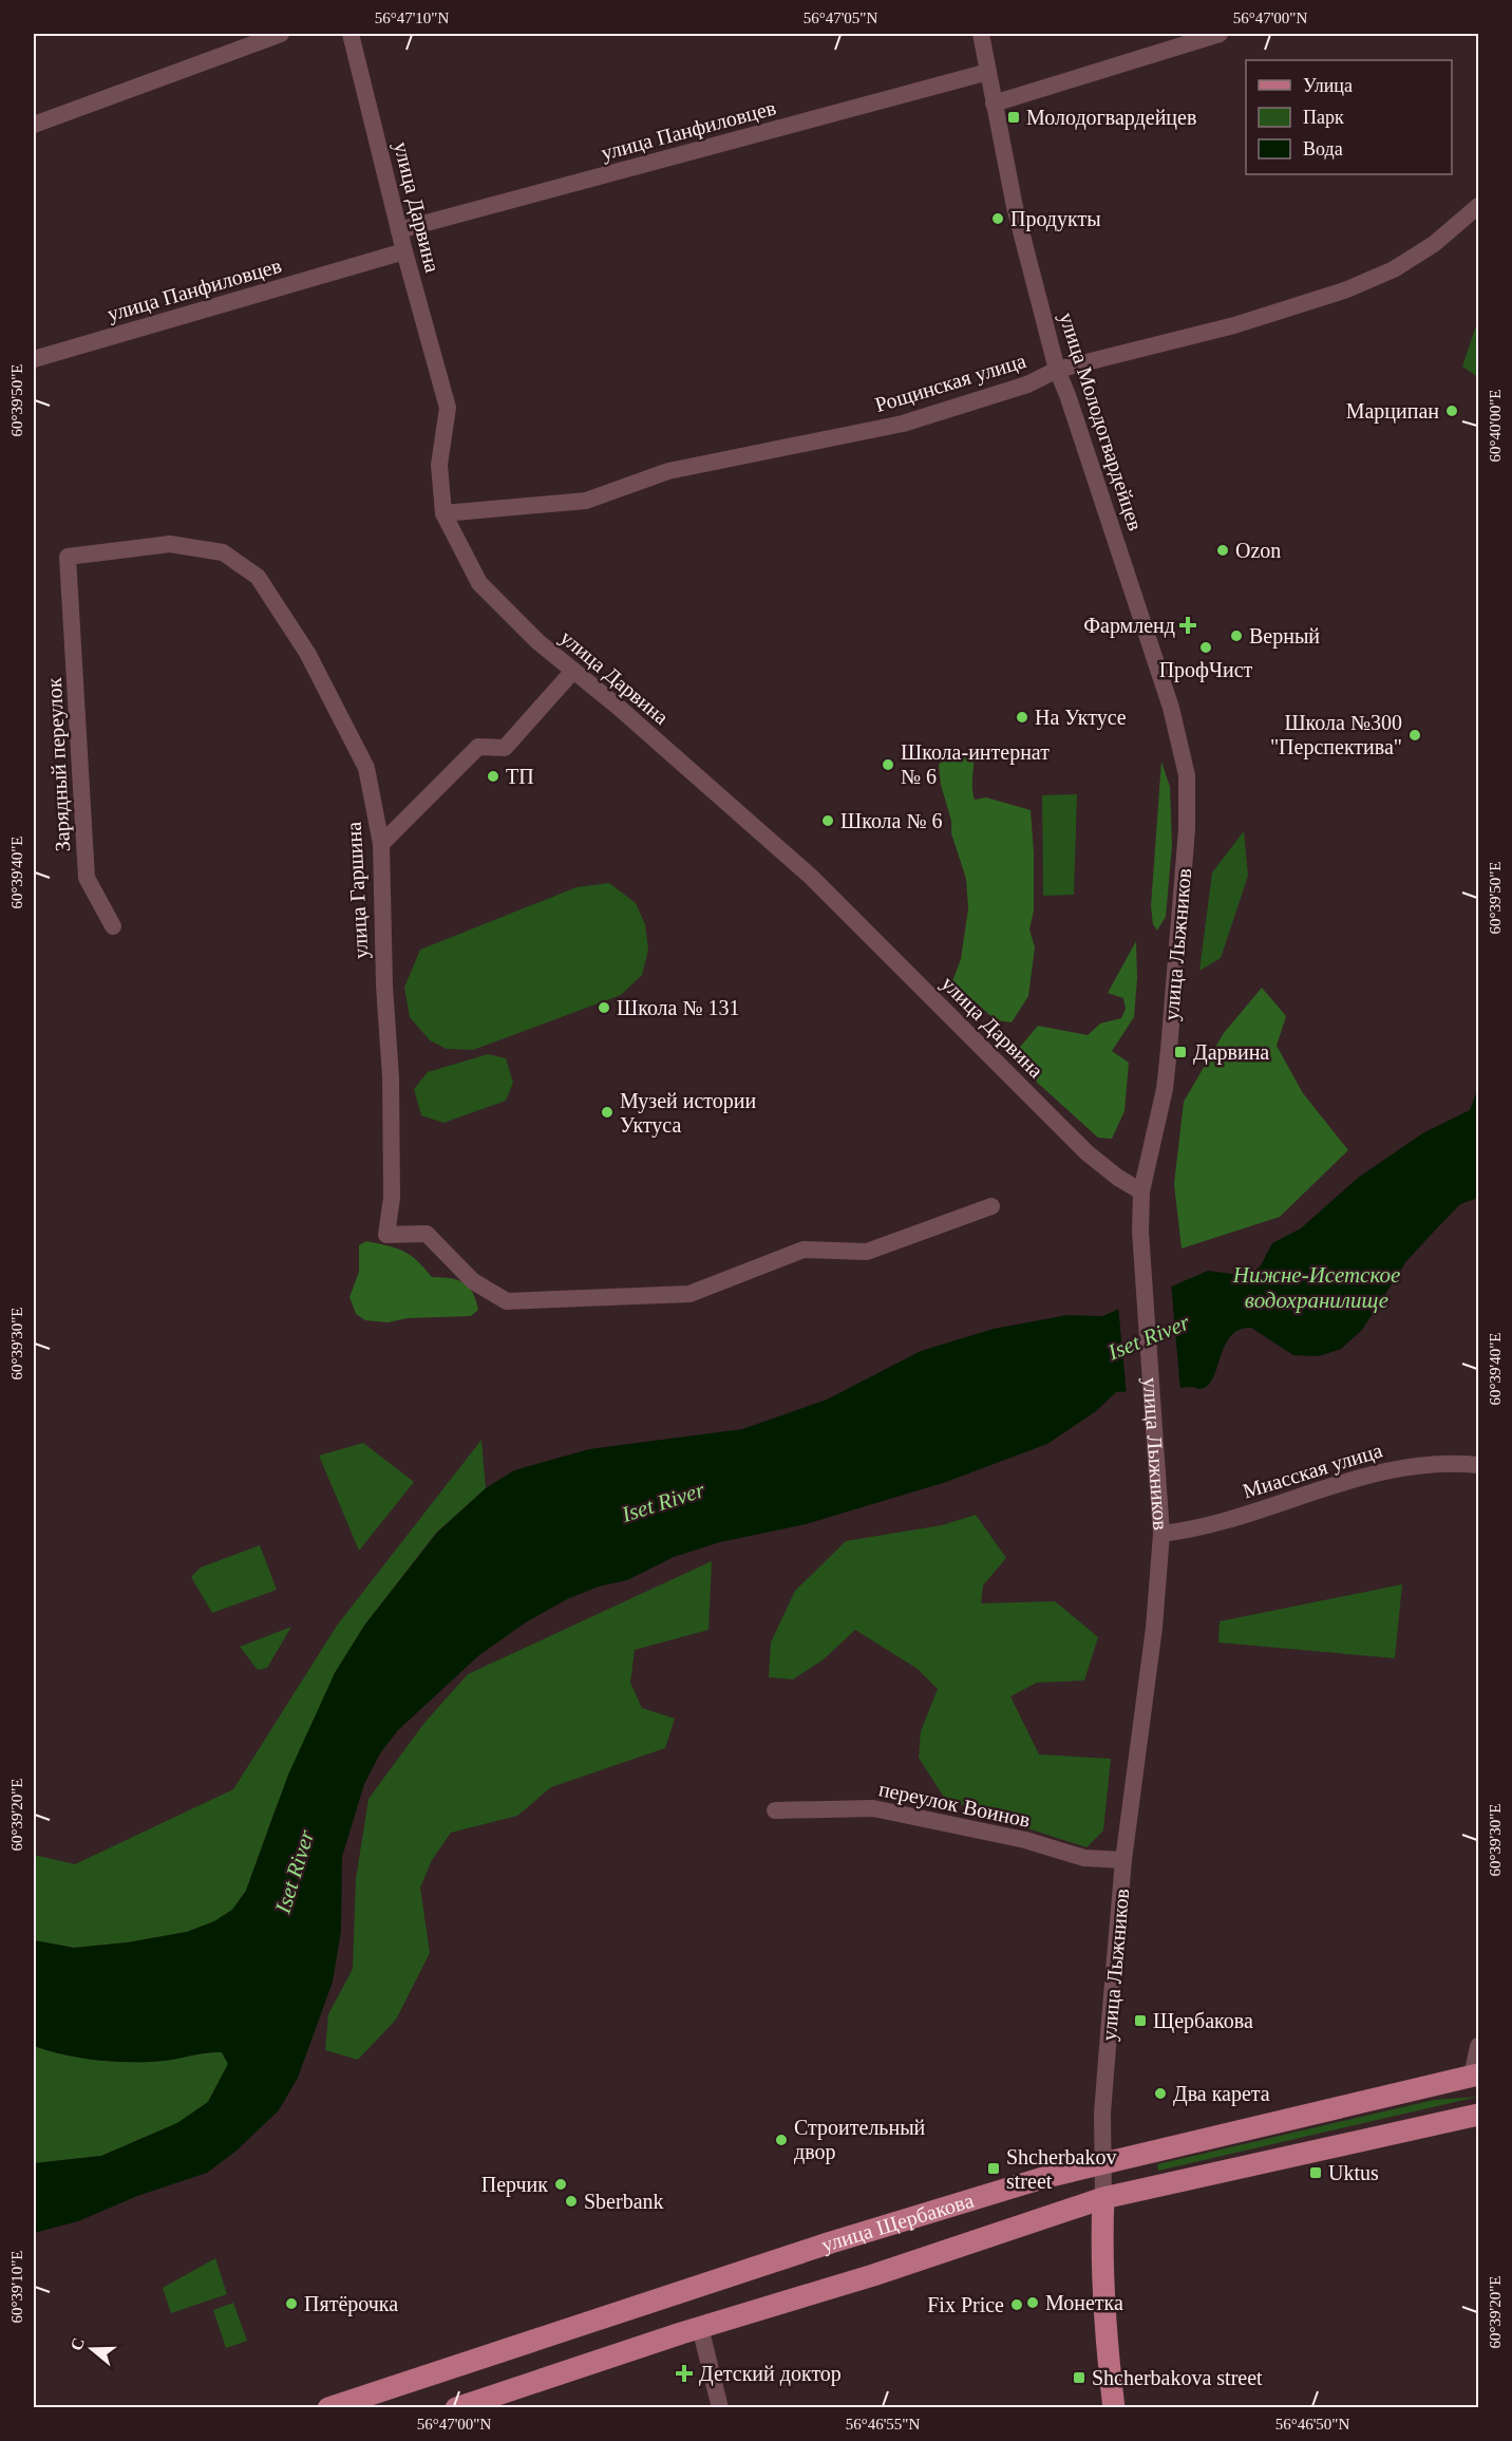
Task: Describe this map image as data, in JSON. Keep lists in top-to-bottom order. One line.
{"streets":{"main road":["улица Щербакова"],"street":["улица Панфиловцев","улица Дарвина","Рощинская улица","улица Молодогвардейцев","Зарядный переулок","улица Гаршина","улица Лыжников","Миасская улица","переулок Воинов"]},"crossings":[["улица Панфиловцев","улица Дарвина"],["улица Панфиловцев","улица Молодогвардейцев"],["улица Дарвина","Рощинская улица"],["улица Дарвина","улица Лыжников"],["Рощинская улица","улица Молодогвардейцев"],["улица Молодогвардейцев","улица Лыжников"],["Зарядный переулок","улица Гаршина"],["улица Лыжников","Миасская улица"],["улица Лыжников","переулок Воинов"],["улица Лыжников","улица Щербакова"]],"water":["Нижне-Исетское водохранилище","Iset River"],"places":{"transit":["Молодогвардейцев","Дарвина","Щербакова","Shcherbakov street","Uktus","Shcherbakova street"],"other":["Продукты","Марципан","Ozon","Верный","ПрофЧист","На Уктусе","Школа №300 \"Перспектива\"","Школа-интернат № 6","ТП","Школа № 6","Школа № 131","Музей истории Уктуса","Два карета","Строительный двор","Перчик","Sberbank","Монетка","Пятёрочка","Fix Price"],"health":["Фармленд","Детский доктор"]},"legend":["Улица","Парк","Вода"],"north":"left","coordinates":["56°47'10\"N","56°47'05\"N","56°47'00\"N","60°39'50\"E","60°40'00\"E","60°39'40\"E","60°39'30\"E","60°39'20\"E","60°39'10\"E","56°46'55\"N","56°46'50\"N"]}
